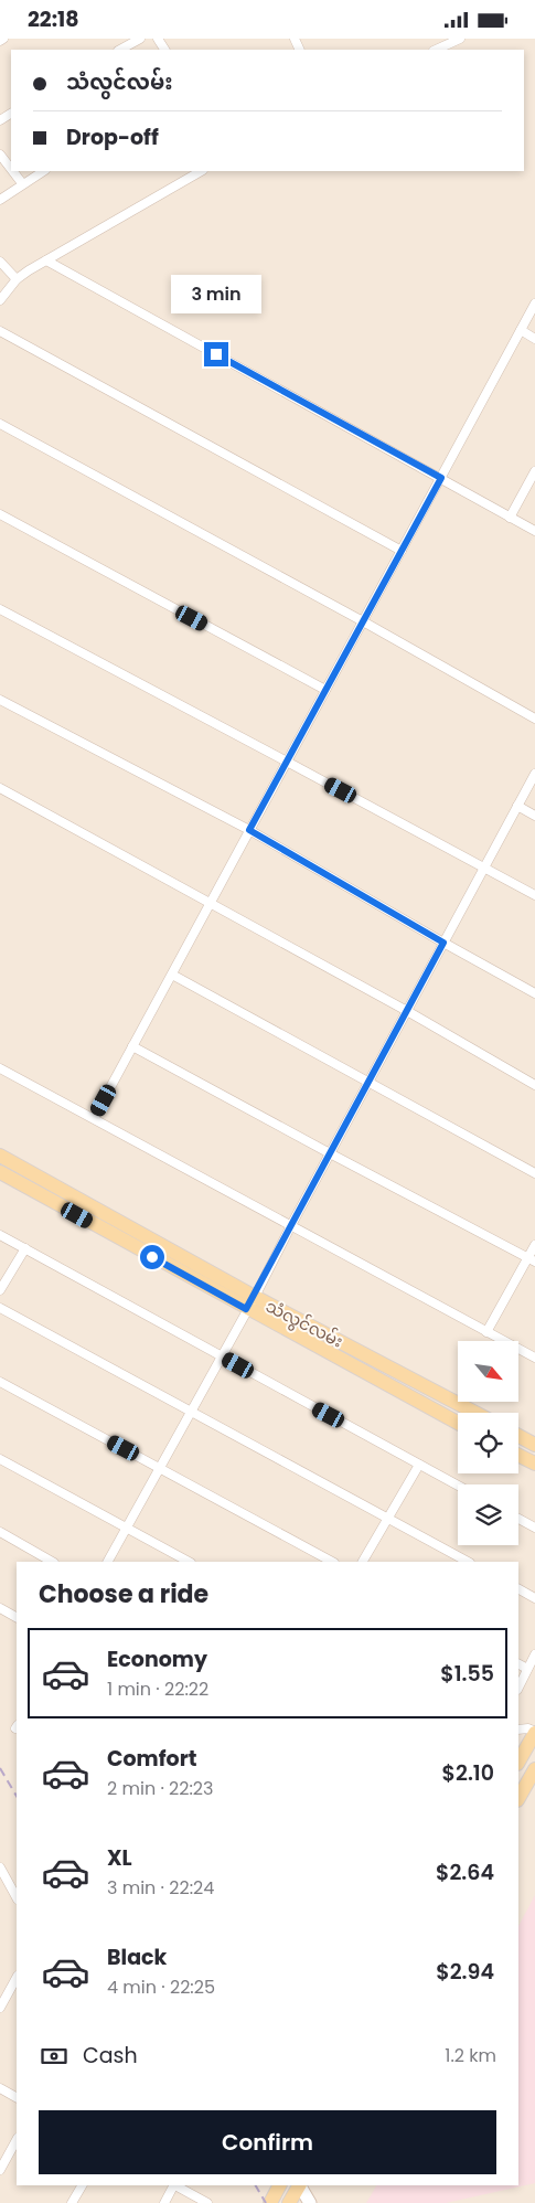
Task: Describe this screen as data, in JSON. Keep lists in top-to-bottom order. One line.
{"streets":{"main road":["သံလွင်လမ်း"]},"north":"bottom right","page":{"status":"22:18","banner":["သံလွင်လမ်း","Drop-off"],"bubble":"3 min","heading":"Choose a ride","list":[{"name":"Economy","note":"1 min · 22:22","value":"$1.55"},{"name":"Comfort","note":"2 min · 22:23","value":"$2.10"},{"name":"XL","note":"3 min · 22:24","value":"$2.64"},{"name":"Black","note":"4 min · 22:25","value":"$2.94"}],"pay":["Cash","1.2 km"],"buttons":"Confirm"}}
